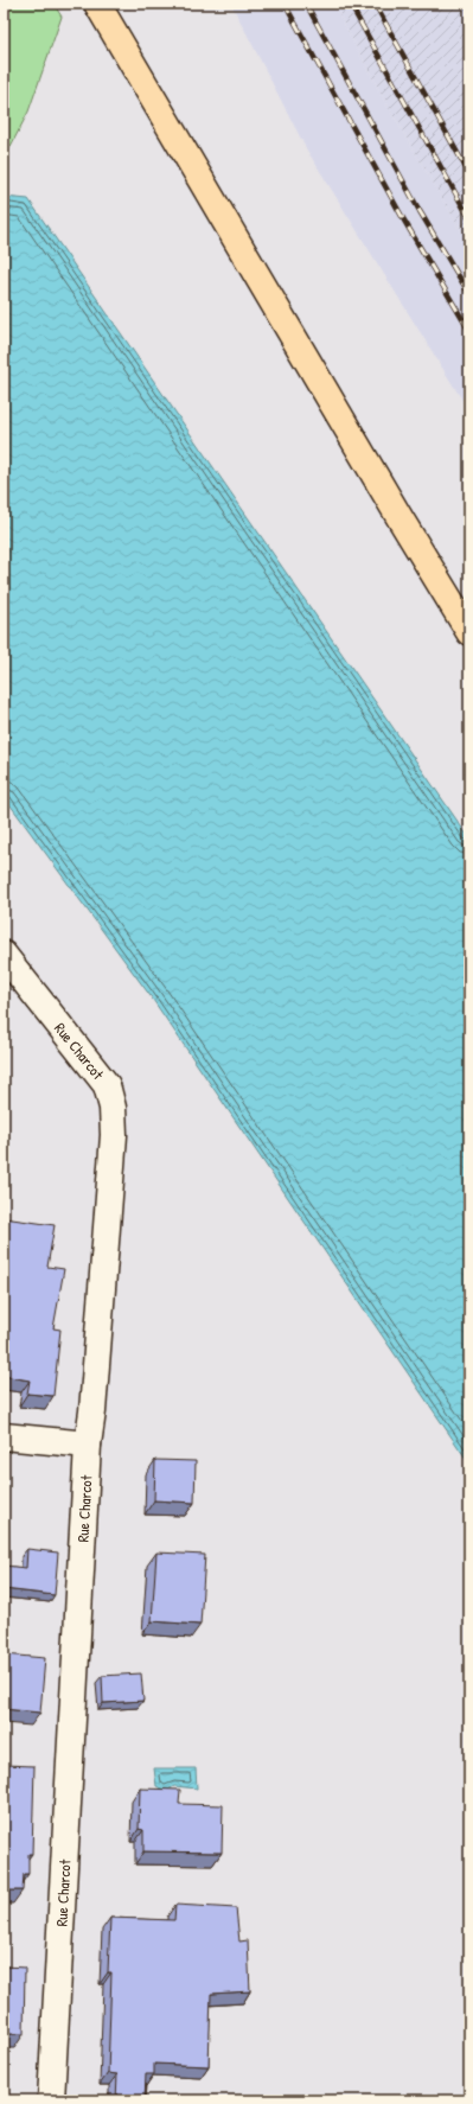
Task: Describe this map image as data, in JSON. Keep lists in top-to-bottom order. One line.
{"streets":{"street":["Rue Charcot"]}}
